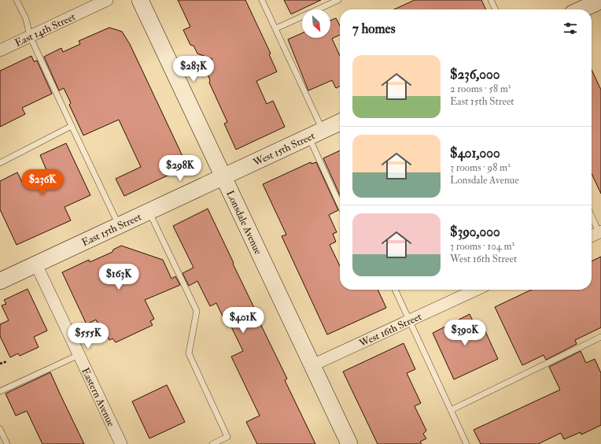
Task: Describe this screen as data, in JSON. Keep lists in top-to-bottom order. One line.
{"streets":{"main road":["West 15th Street","Lonsdale Avenue","East 15th Street"],"street":["East 14th Street","West 16th Street","Eastern Avenue"]},"crossings":[["West 15th Street","Lonsdale Avenue"],["West 15th Street","East 15th Street"],["Lonsdale Avenue","East 15th Street"],["Lonsdale Avenue","West 16th Street"],["East 15th Street","Eastern Avenue"]],"north":"bottom right","page":{"heading":"7 homes","list":[{"name":"$236,000","note":"2 rooms · 58 m² · East 15th Street"},{"name":"$401,000","note":"3 rooms · 98 m² · Lonsdale Avenue"},{"name":"$390,000","note":"3 rooms · 104 m² · West 16th Street"}],"price":["$283K","$298K","$236K","$163K","$401K","$390K","$555K"]}}
